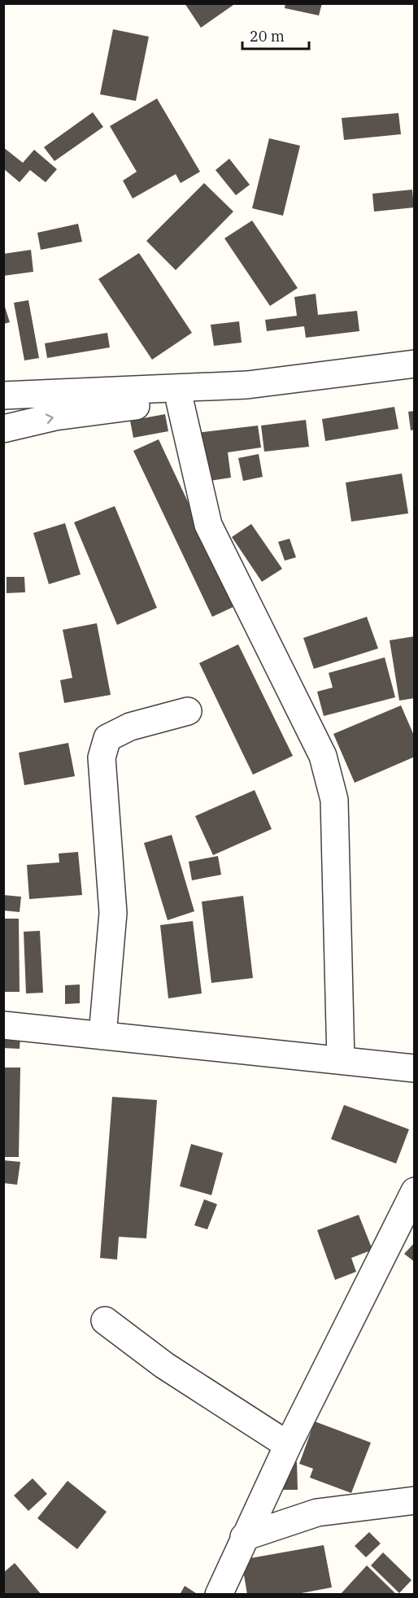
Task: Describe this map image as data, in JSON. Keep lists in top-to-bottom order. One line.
{"scale_bar":"20 m"}
